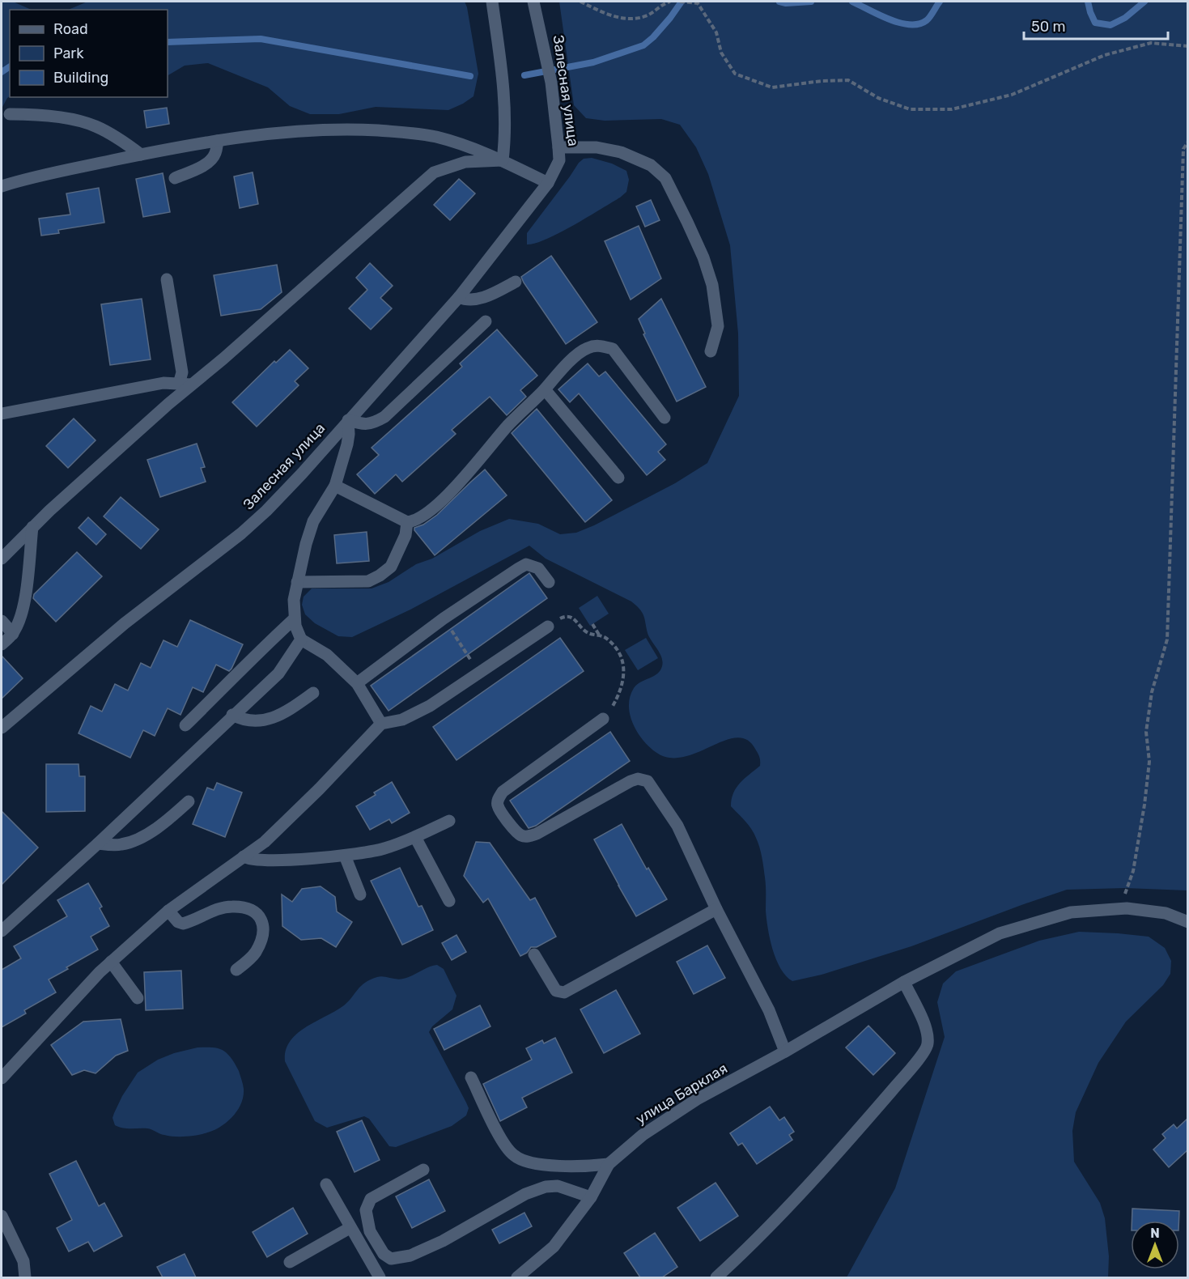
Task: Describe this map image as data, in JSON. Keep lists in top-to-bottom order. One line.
{"streets":{"street":["Залесная улица","улица Барклая"]},"legend":["Road","Park","Building"],"scale_bar":"50 m","north":"top"}
